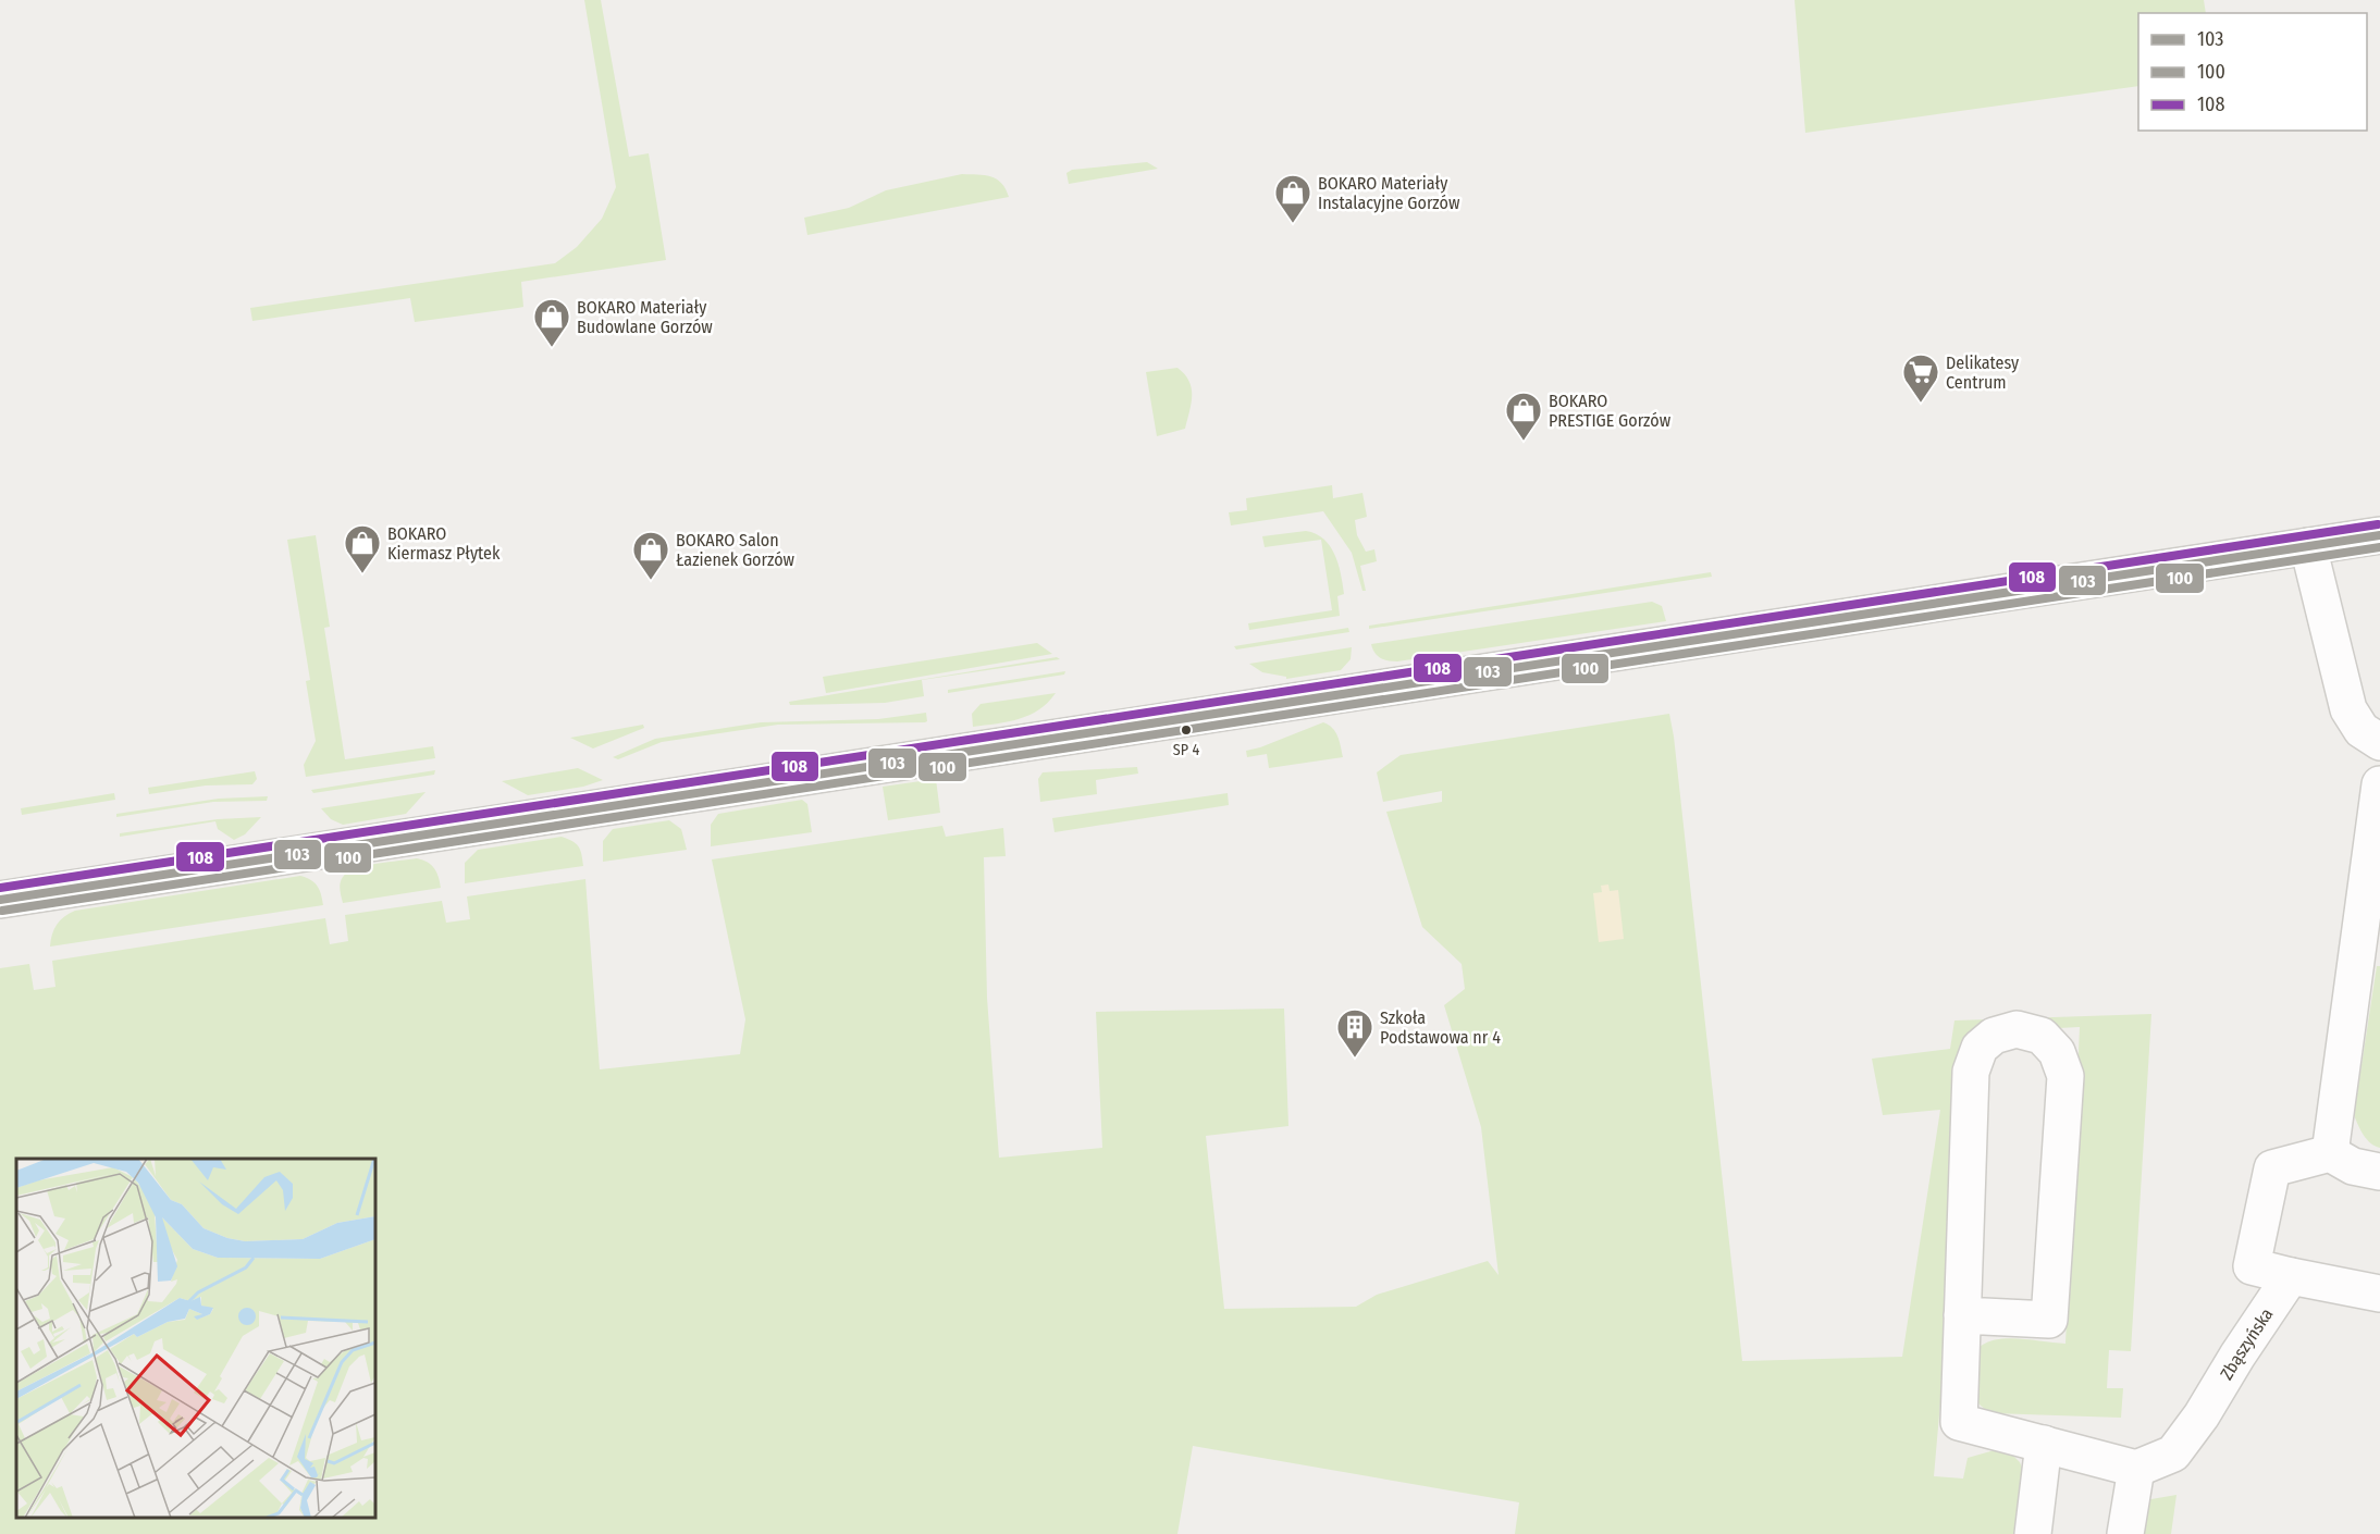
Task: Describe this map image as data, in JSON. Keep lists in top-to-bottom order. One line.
{"streets":{"street":["Zbąszyńska"]},"places":{"shop":["BOKARO Materiały Instalacyjne Gorzów","BOKARO Materiały Budowlane Gorzów","BOKARO PRESTIGE Gorzów","BOKARO Kiermasz Płytek","BOKARO Salon Łazienek Gorzów"],"supermarket":["Delikatesy Centrum"],"other":["SP 4"],"building":["Szkoła Podstawowa nr 4"]},"lines":["transit line 108","transit line 103","transit line 100"],"legend":["103","100","108"]}
